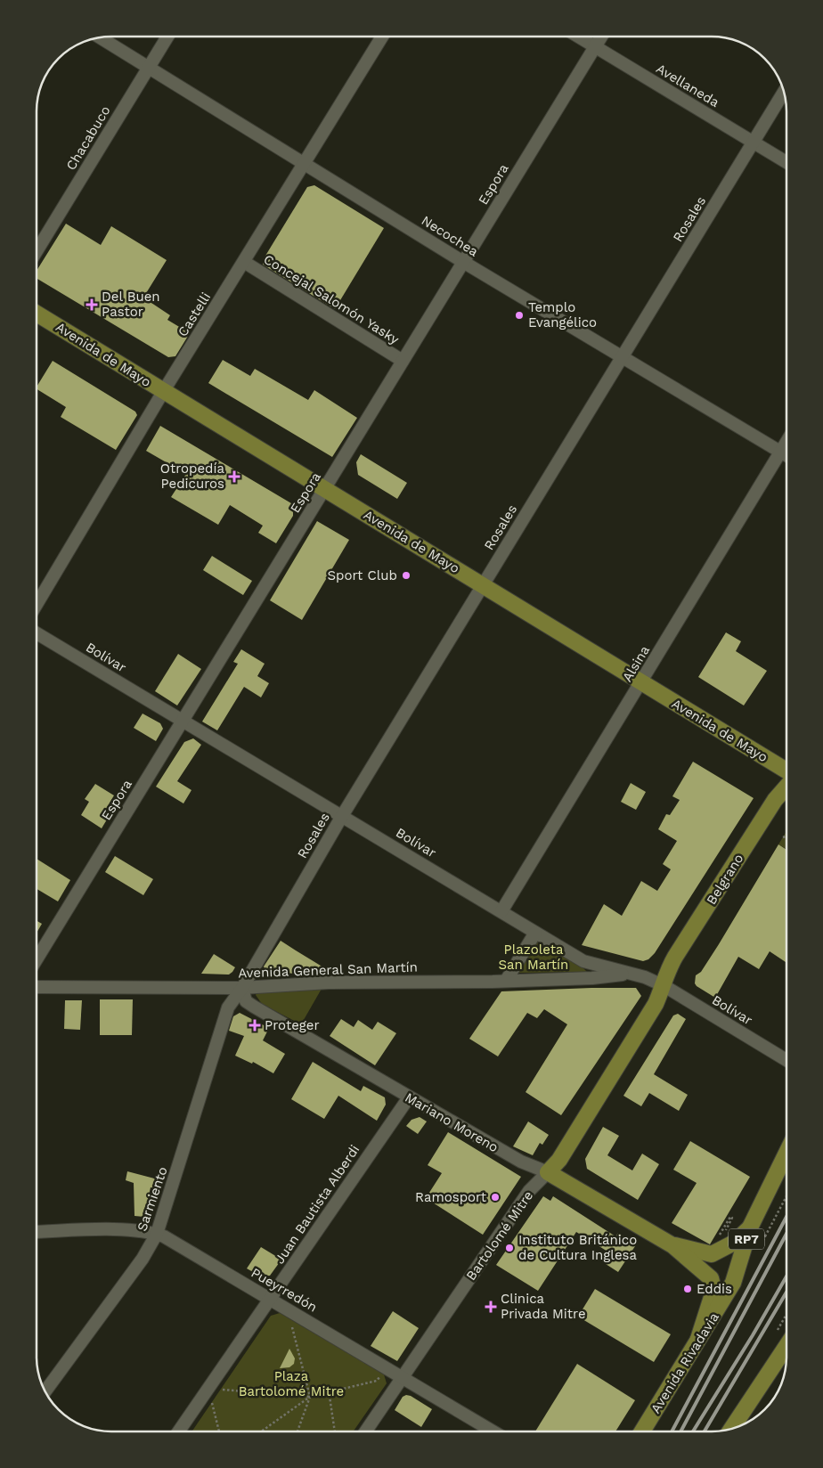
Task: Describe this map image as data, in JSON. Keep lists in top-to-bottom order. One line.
{"streets":{"main road":["Avenida de Mayo","Belgrano","Mariano Moreno","Bartolomé Mitre","RP7","Avenida Rivadavia"],"street":["Avellaneda","Chacabuco","Espora","Rosales","Necochea","Concejal Salomón Yasky","Castelli","Bolívar","Alsina","Avenida General San Martín","Sarmiento","Juan Bautista Alberdi","Pueyrredón"]},"crossings":[["Avellaneda","Espora"],["Avellaneda","Rosales"],["Chacabuco","Necochea"],["Espora","Necochea"],["Espora","Concejal Salomón Yasky"],["Espora","Avenida de Mayo"],["Espora","Bolívar"],["Rosales","Necochea"],["Rosales","Avenida de Mayo"],["Rosales","Bolívar"],["Rosales","Avenida General San Martín"],["Rosales","Mariano Moreno"],["Rosales","Sarmiento"],["Necochea","Castelli"],["Necochea","Alsina"],["Concejal Salomón Yasky","Castelli"],["Castelli","Avenida de Mayo"],["Avenida de Mayo","Alsina"],["Bolívar","Alsina"],["Bolívar","Belgrano"],["Bolívar","Avenida General San Martín"],["Bolívar","Bartolomé Mitre"],["Belgrano","Bartolomé Mitre"],["Avenida General San Martín","Mariano Moreno"],["Avenida General San Martín","Sarmiento"],["Mariano Moreno","Sarmiento"],["Mariano Moreno","Juan Bautista Alberdi"],["Mariano Moreno","Bartolomé Mitre"],["Mariano Moreno","Avenida Rivadavia"],["Sarmiento","Pueyrredón"],["Juan Bautista Alberdi","Pueyrredón"],["Bartolomé Mitre","Pueyrredón"]],"parks":["Plazoleta San Martín","Plaza Bartolomé Mitre"],"places":{"health":["Del Buen Pastor","Otropedía Pedicuros","Proteger","Clinica Privada Mitre"],"other":["Templo Evangélico","Sport Club","Ramosport","Instituto Británico de Cultura Inglesa","Eddis"]}}
